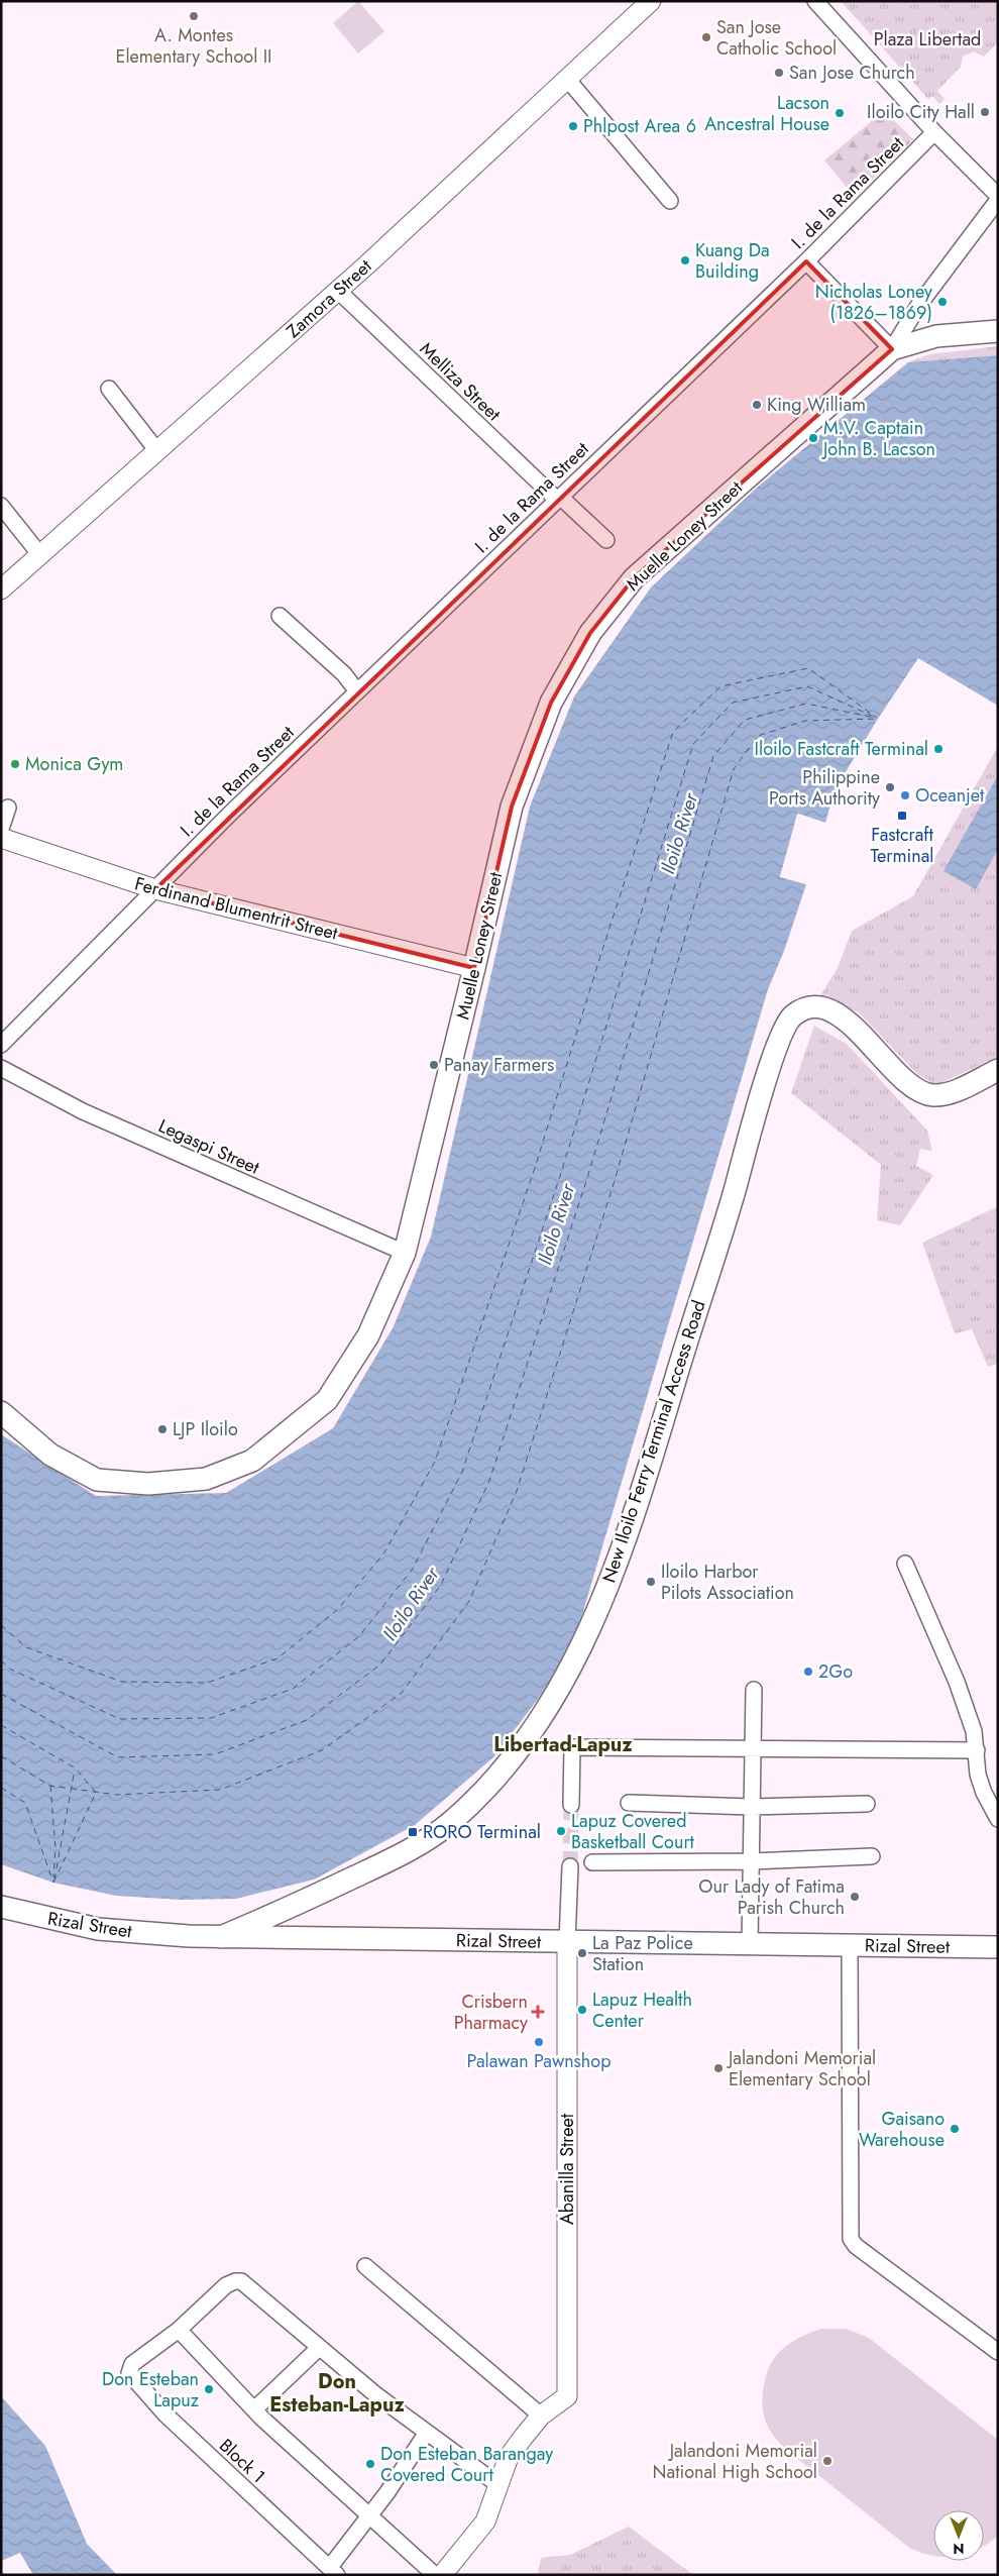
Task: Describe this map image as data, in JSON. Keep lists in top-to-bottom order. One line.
{"streets":{"main road":["Muelle Loney Street","New Iloilo Ferry Terminal Access Road","Rizal Street"],"street":["I. de la Rama Street","Zamora Street","Melliza Street","Ferdinand Blumentrit Street","Legaspi Street","Abanilla Street","Block 1"]},"crossings":[["I. de la Rama Street","Melliza Street"],["I. de la Rama Street","Ferdinand Blumentrit Street"],["Zamora Street","Melliza Street"],["Muelle Loney Street","Ferdinand Blumentrit Street"],["Muelle Loney Street","Legaspi Street"],["New Iloilo Ferry Terminal Access Road","Rizal Street"],["Rizal Street","Abanilla Street"]],"districts":["Libertad-Lapuz","Don Esteban-Lapuz"],"water":["Iloilo River"],"parks":["Plaza Libertad"],"places":{"other":["A. Montes Elementary School II","San Jose Catholic School","San Jose Church","Iloilo City Hall","Lacson Ancestral House","Phlpost Area 6","Kuang Da Building","Nicholas Loney (1826–1869)","King William","M.V. Captain John B. Lacson","Iloilo Fastcraft Terminal","Monica Gym","Philippine Ports Authority","Oceanjet","Panay Farmers","LJP Iloilo","Iloilo Harbor Pilots Association","2Go","Lapuz Covered Basketball Court","Our Lady of Fatima Parish Church","La Paz Police Station","Lapuz Health Center","Palawan Pawnshop","Jalandoni Memorial Elementary School","Gaisano Warehouse","Don Esteban Lapuz","Jalandoni Memorial National High School","Don Esteban Barangay Covered Court"],"transit":["Fastcraft Terminal","RORO Terminal"],"health":["Crisbern Pharmacy"]},"north":"bottom"}
